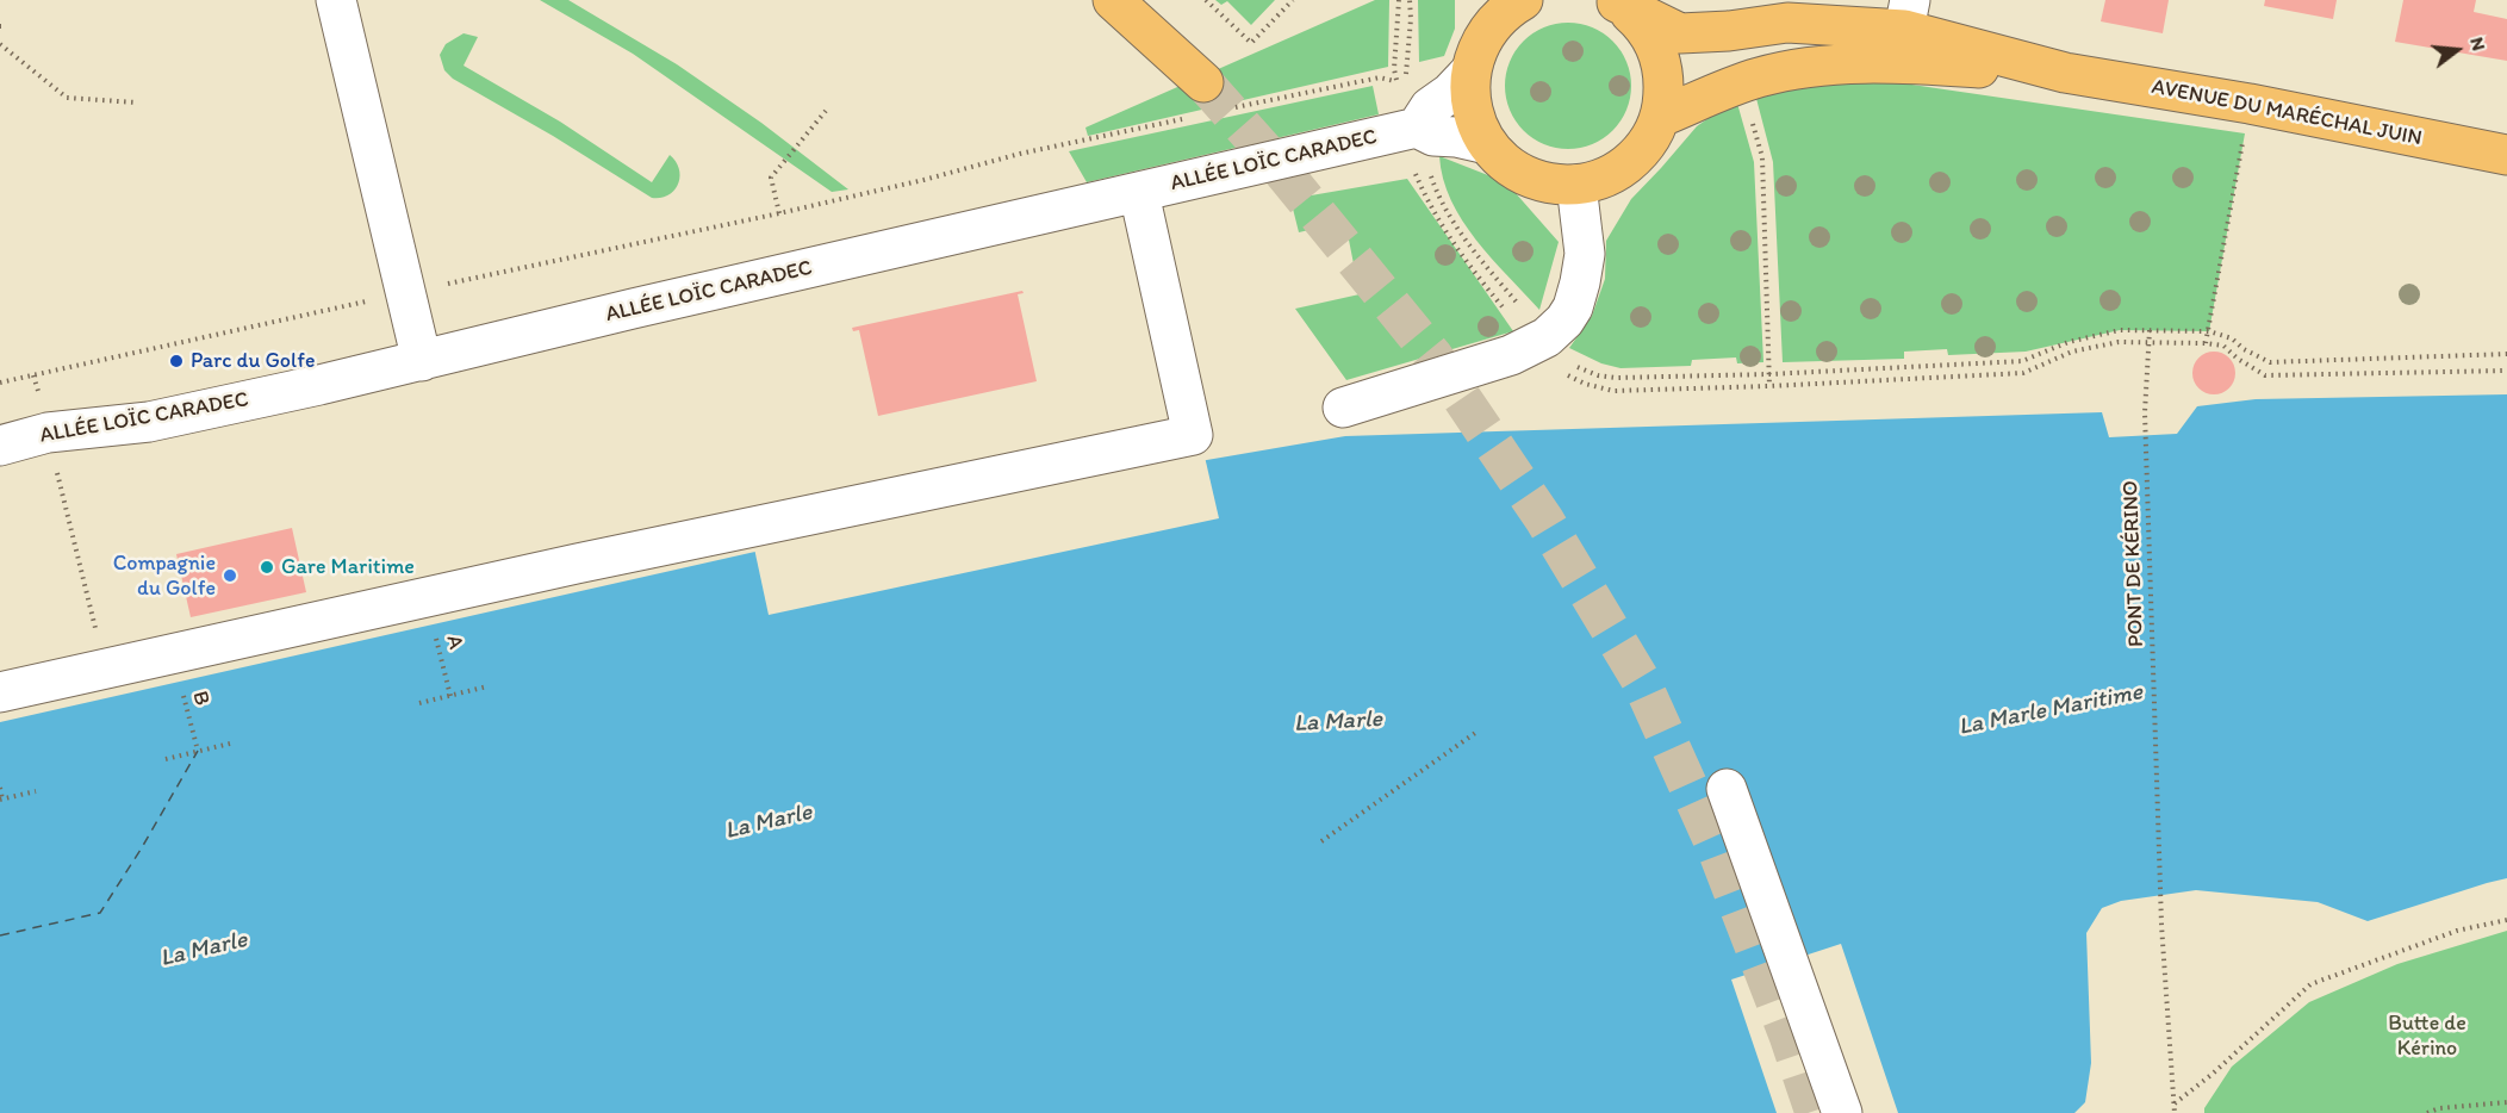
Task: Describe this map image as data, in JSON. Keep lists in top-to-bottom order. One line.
{"streets":{"main road":["AVENUE DU MARÉCHAL JUIN"],"street":["ALLÉE LOÏC CARADEC"],"path":["PONT DE KÉRINO","A","B"]},"water":["La Marle Maritime","La Marle"],"parks":["Butte de Kérino"],"places":["Parc du Golfe","Gare Maritime","Compagnie du Golfe"],"north":"right"}
